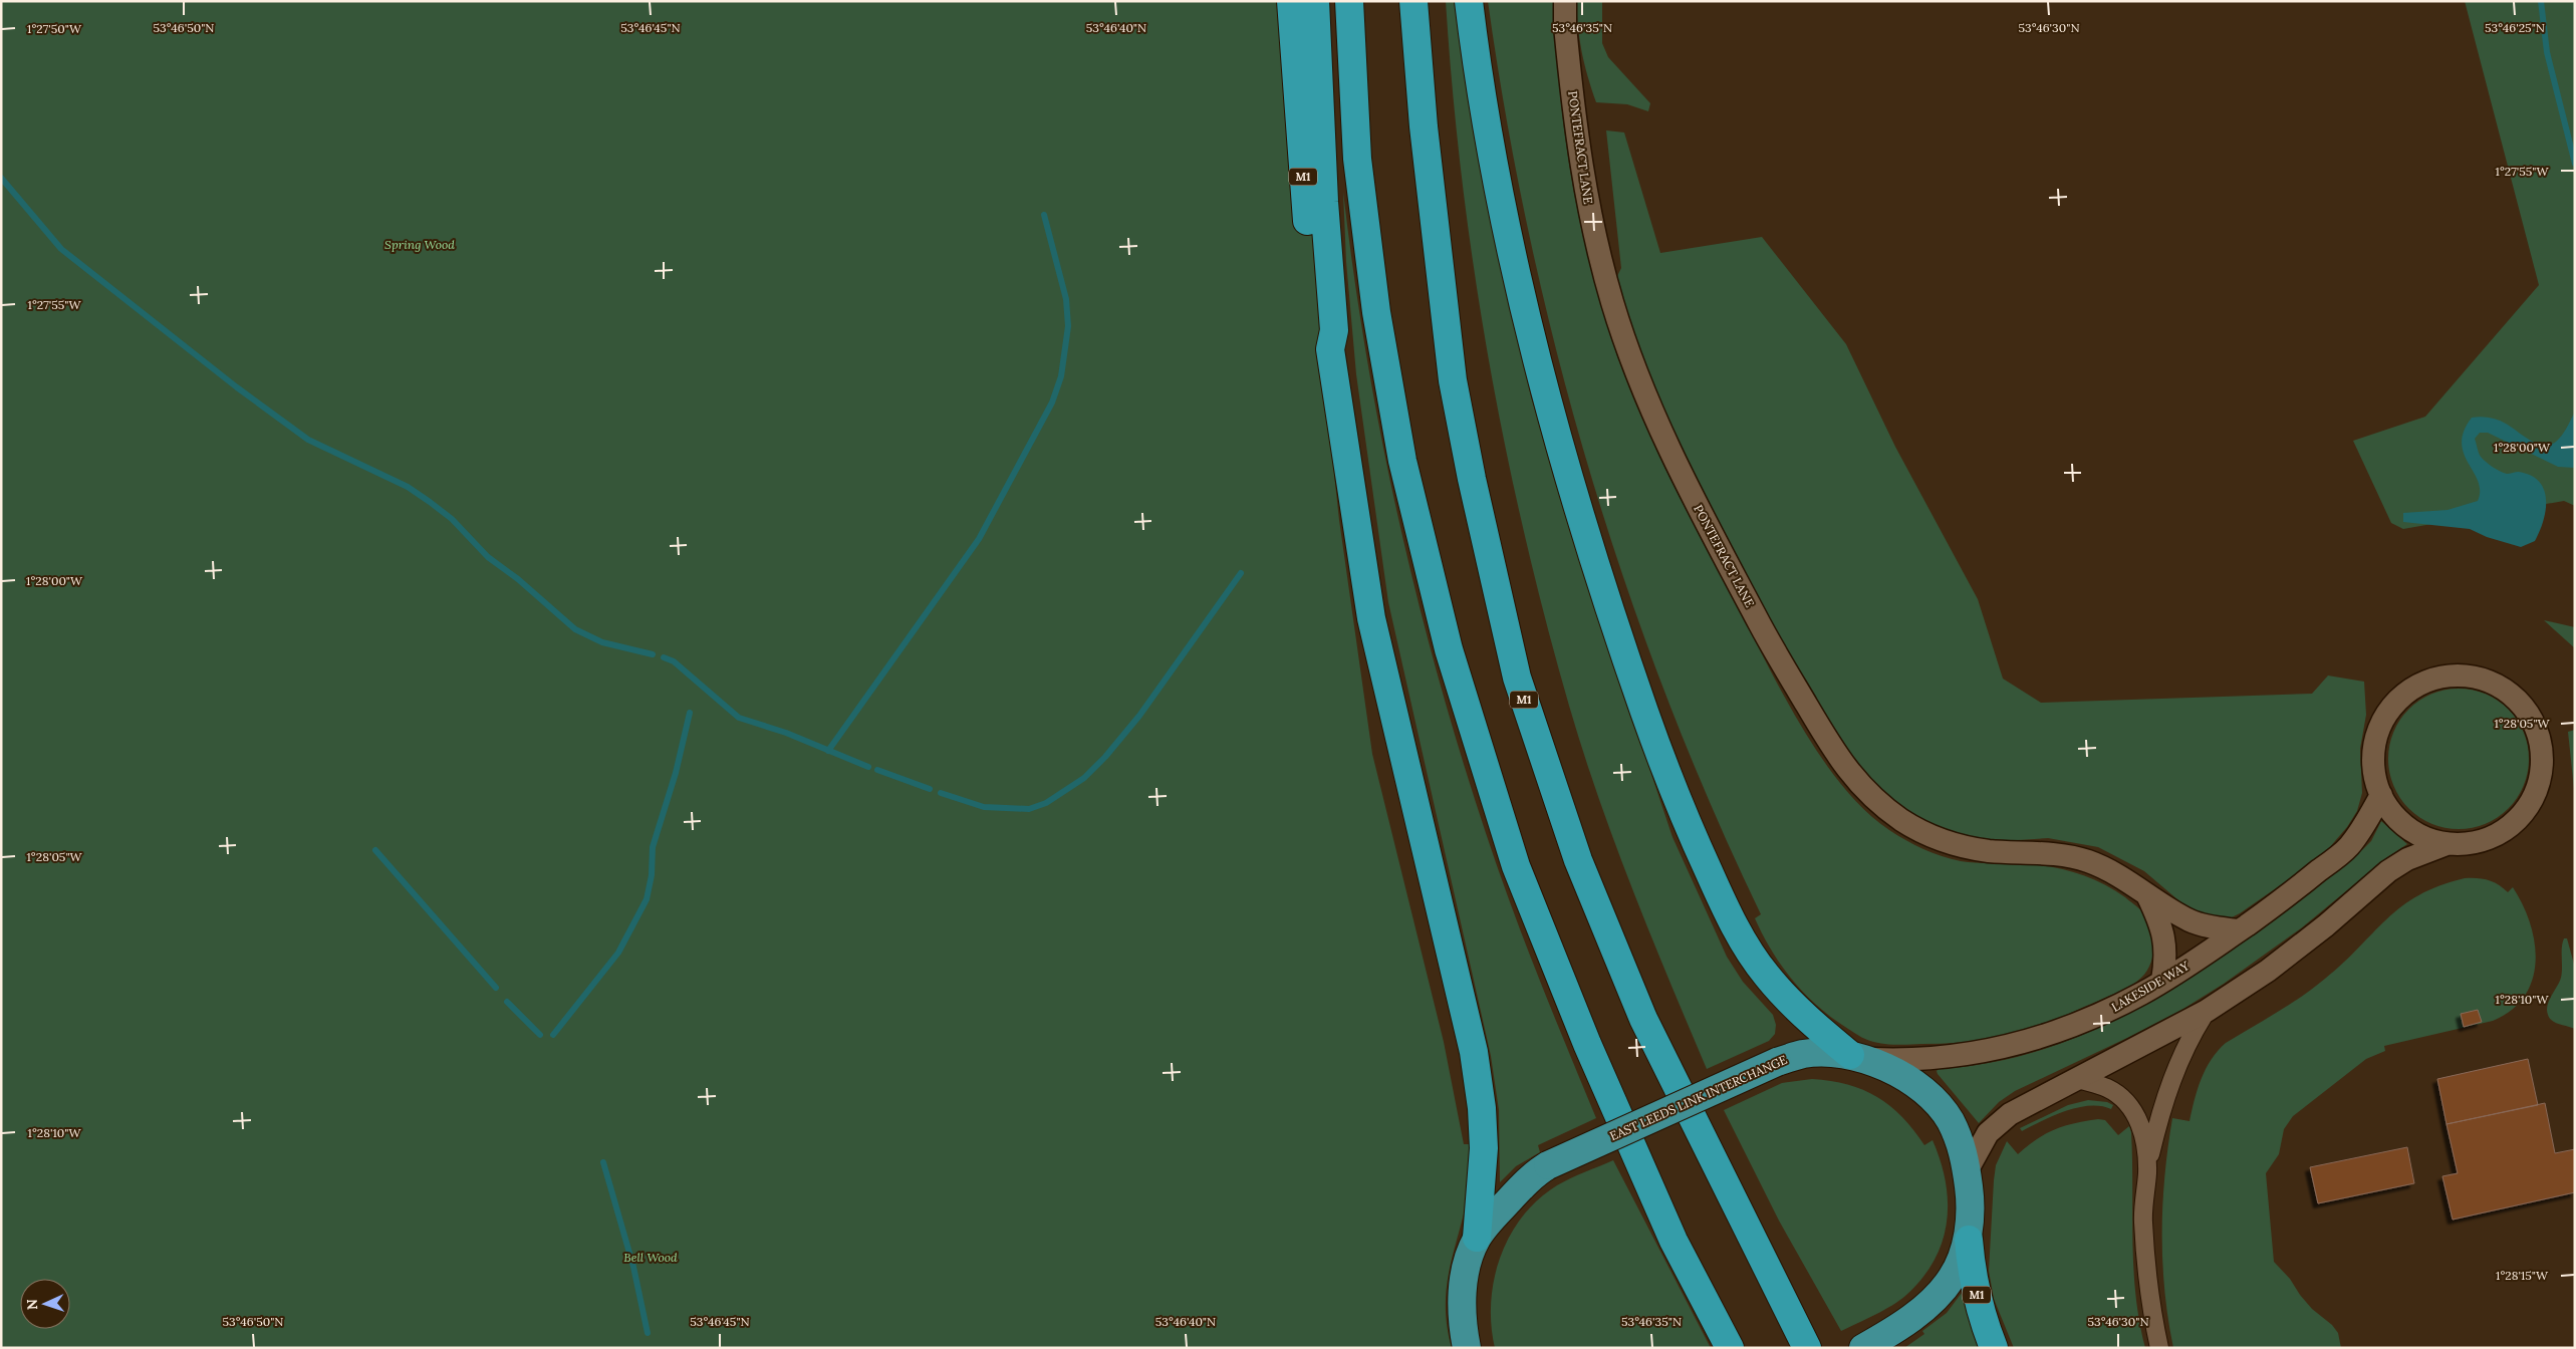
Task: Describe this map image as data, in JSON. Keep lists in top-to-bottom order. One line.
{"streets":{"highway":["M1","EAST LEEDS LINK INTERCHANGE"],"street":["PONTEFRACT LANE","LAKESIDE WAY"]},"crossings":[["PONTEFRACT LANE","LAKESIDE WAY"],["M1","EAST LEEDS LINK INTERCHANGE"],["LAKESIDE WAY","EAST LEEDS LINK INTERCHANGE"]],"parks":["Spring Wood","Bell Wood"],"north":"left","coordinates":["53°46'50\"N","53°46'45\"N","53°46'40\"N","53°46'35\"N","53°46'30\"N","53°46'25\"N","1°27'50\"W","1°27'55\"W","1°28'00\"W","1°28'05\"W","1°28'10\"W","1°28'15\"W"]}
